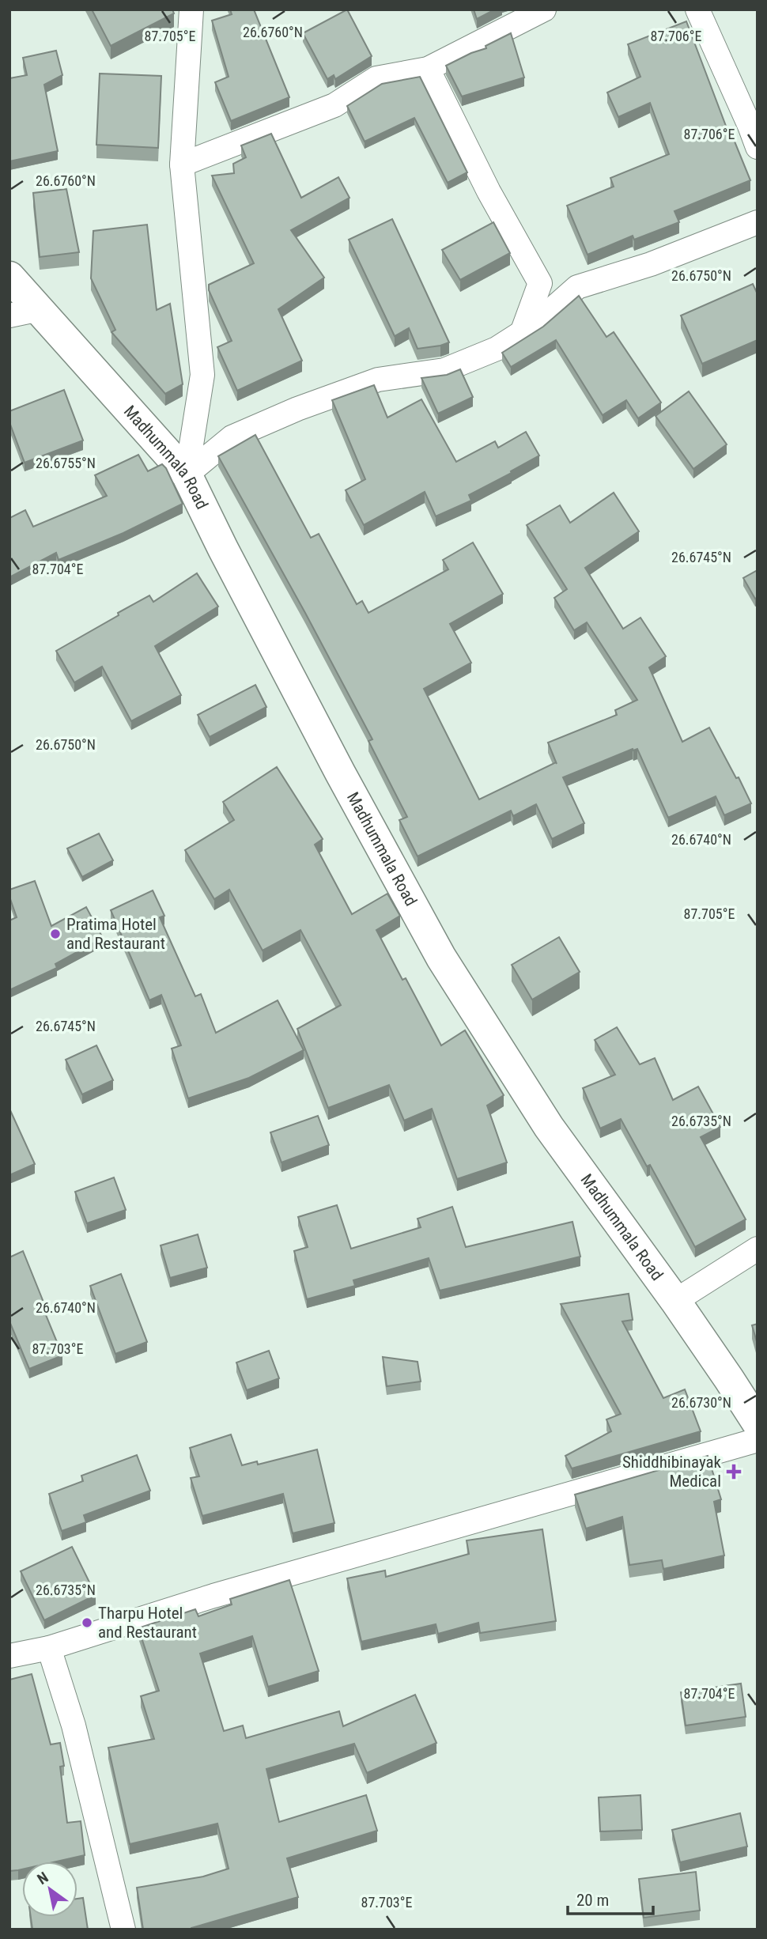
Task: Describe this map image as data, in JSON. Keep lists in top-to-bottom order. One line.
{"streets":{"street":["Madhummala Road"]},"places":{"other":["Pratima Hotel and Restaurant","Tharpu Hotel and Restaurant"],"health":["Shiddhibinayak Medical"]},"scale_bar":"20 m","north":"top left","coordinates":["26.6760°N","87.705°E","87.706°E","26.6750°N","26.6755°N","26.6745°N","87.704°E","26.6740°N","26.6735°N","87.703°E","26.6730°N"]}
